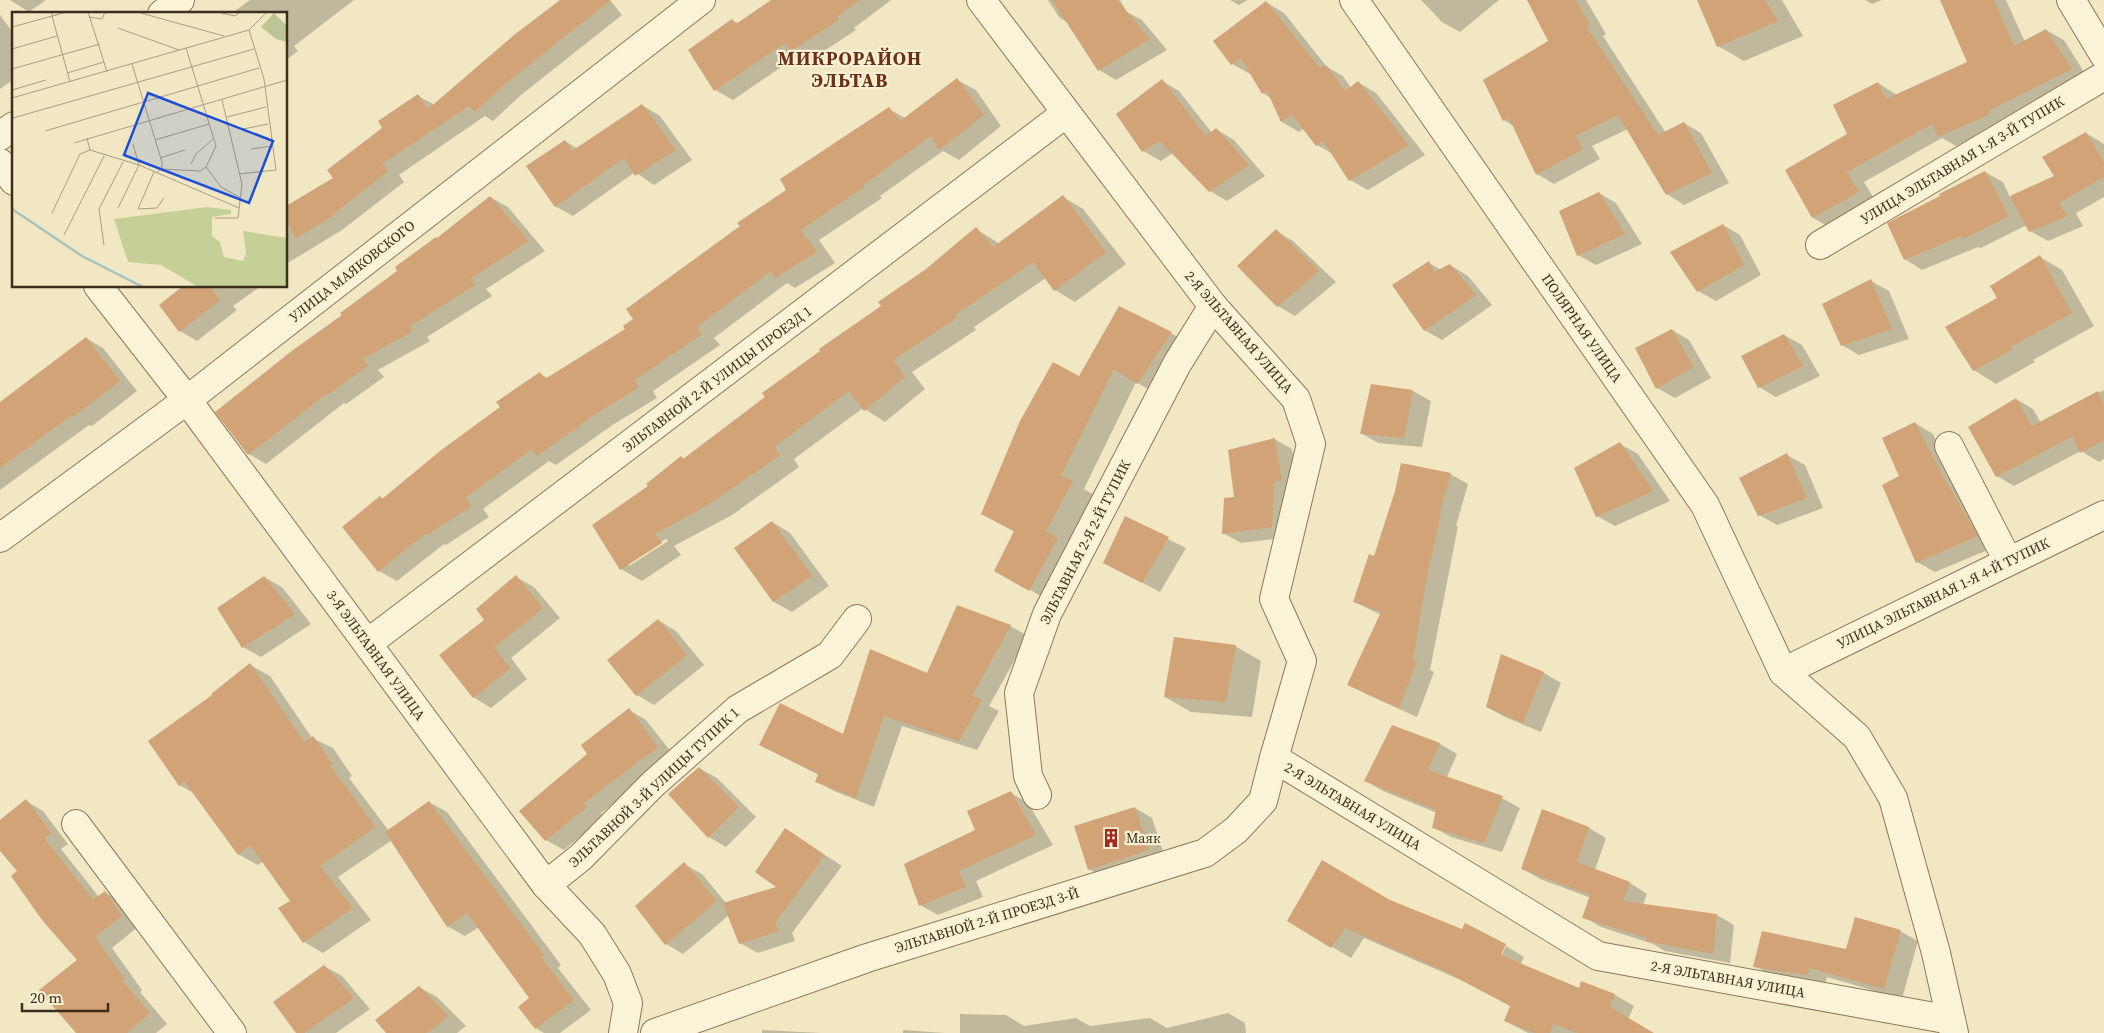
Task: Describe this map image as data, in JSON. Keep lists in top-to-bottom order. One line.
{"streets":{"street":["УЛИЦА ЭЛЬТАВНАЯ 1-Я 3-Й ТУПИК","УЛИЦА МАЯКОВСКОГО","ПОЛЯРНАЯ УЛИЦА","2-Я ЭЛЬТАВНАЯ УЛИЦА","ЭЛЬТАВНОЙ 2-Й УЛИЦЫ ПРОЕЗД 1","ЭЛЬТАВНАЯ 2-Я 2-Й ТУПИК","УЛИЦА ЭЛЬТАВНАЯ 1-Я 4-Й ТУПИК","3-Я ЭЛЬТАВНАЯ УЛИЦА","ЭЛЬТАВНОЙ 3-Й УЛИЦЫ ТУПИК 1","ЭЛЬТАВНОЙ 2-Й ПРОЕЗД 3-Й"]},"crossings":[["УЛИЦА МАЯКОВСКОГО","3-Я ЭЛЬТАВНАЯ УЛИЦА"],["ПОЛЯРНАЯ УЛИЦА","УЛИЦА ЭЛЬТАВНАЯ 1-Я 4-Й ТУПИК"],["2-Я ЭЛЬТАВНАЯ УЛИЦА","ЭЛЬТАВНОЙ 2-Й УЛИЦЫ ПРОЕЗД 1"],["2-Я ЭЛЬТАВНАЯ УЛИЦА","ЭЛЬТАВНАЯ 2-Я 2-Й ТУПИК"],["2-Я ЭЛЬТАВНАЯ УЛИЦА","ЭЛЬТАВНОЙ 2-Й ПРОЕЗД 3-Й"],["ЭЛЬТАВНОЙ 2-Й УЛИЦЫ ПРОЕЗД 1","3-Я ЭЛЬТАВНАЯ УЛИЦА"],["3-Я ЭЛЬТАВНАЯ УЛИЦА","ЭЛЬТАВНОЙ 3-Й УЛИЦЫ ТУПИК 1"]],"districts":["МИКРОРАЙОН ЭЛЬТАВ"],"places":{"building":["Маяк"]},"scale_bar":"20 m"}
